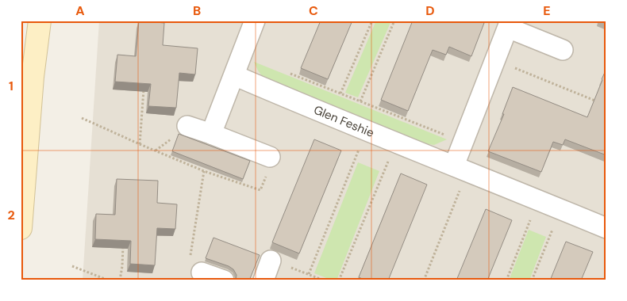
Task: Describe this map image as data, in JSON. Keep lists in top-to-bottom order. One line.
{"streets":{"street":["Glen Feshie"]},"grid":{"columns":["A","B","C","D","E"],"rows":["1","2"]}}
